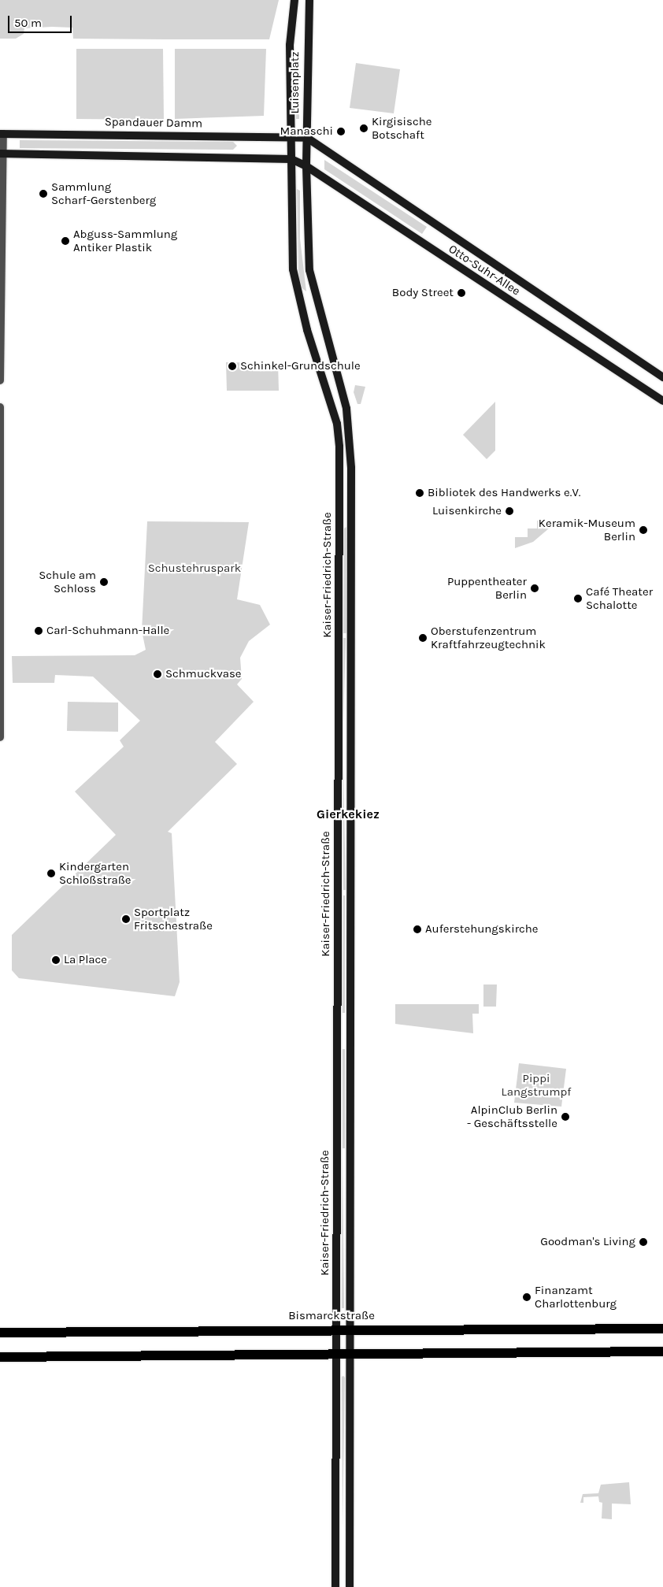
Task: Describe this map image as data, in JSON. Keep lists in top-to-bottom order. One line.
{"streets":{"main road":["Luisenplatz","Spandauer Damm","Otto-Suhr-Allee","Kaiser-Friedrich-Straße","Bismarckstraße"]},"crossings":[["Luisenplatz","Spandauer Damm"],["Luisenplatz","Otto-Suhr-Allee"],["Luisenplatz","Kaiser-Friedrich-Straße"],["Spandauer Damm","Otto-Suhr-Allee"],["Spandauer Damm","Kaiser-Friedrich-Straße"],["Otto-Suhr-Allee","Kaiser-Friedrich-Straße"],["Kaiser-Friedrich-Straße","Bismarckstraße"]],"districts":["Gierkekiez"],"parks":["Schustehruspark","Pippi Langstrumpf"],"places":["Kirgisische Botschaft","Manaschi","Sammlung Scharf-Gerstenberg","Abguss-Sammlung Antiker Plastik","Body Street","Schinkel-Grundschule","Bibliotek des Handwerks e.V.","Luisenkirche","Keramik-Museum Berlin","Schule am Schloss","Puppentheater Berlin","Café Theater Schalotte","Carl-Schuhmann-Halle","Oberstufenzentrum Kraftfahrzeugtechnik","Schmuckvase","Kindergarten Schloßstraße","Sportplatz Fritschestraße","Auferstehungskirche","La Place","AlpinClub Berlin - Geschäftsstelle","Goodman's Living","Finanzamt Charlottenburg"],"scale_bar":"50 m"}
